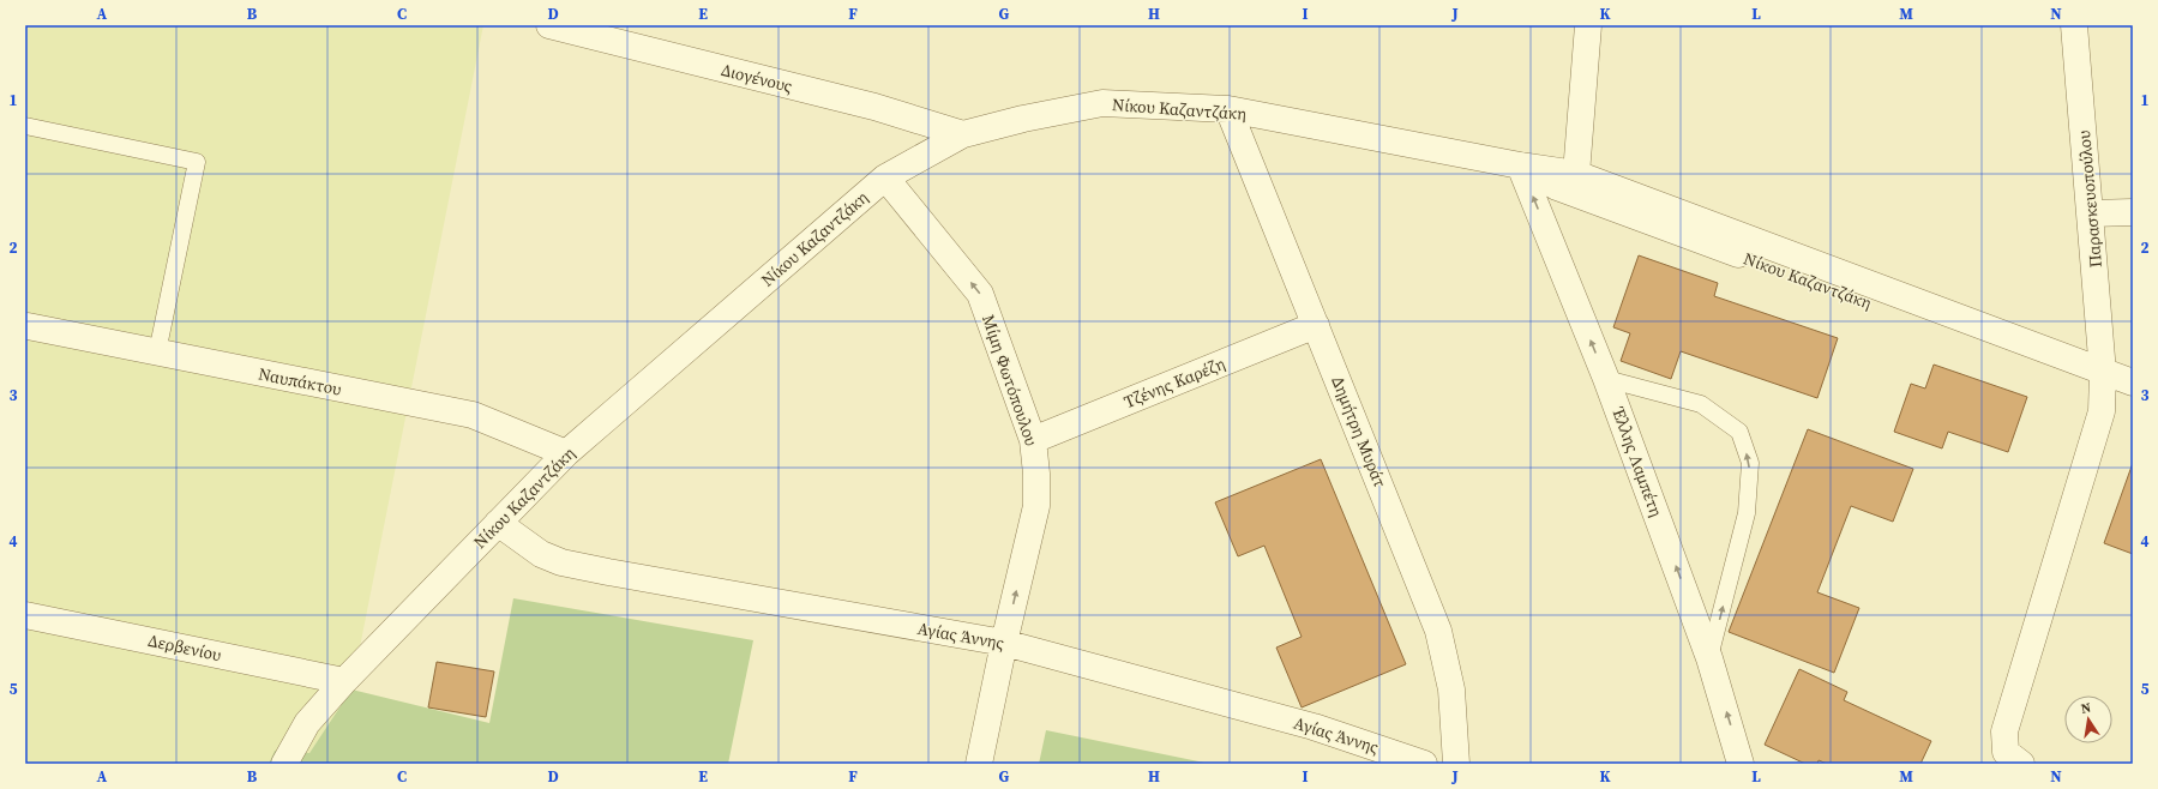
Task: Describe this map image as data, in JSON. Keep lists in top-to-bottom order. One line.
{"streets":{"street":["Διογένους","Νίκου Καζαντζάκη","Παρασκευοπούλου","Μίμη Φωτόπουλου","Ναυπάκτου","Τζένης Καρέζη","Δημήτρη Μυράτ","Έλλης Λαμπέτη","Αγίας Άννης","Δερβενίου"]},"crossings":[["Διογένους","Νίκου Καζαντζάκη"],["Νίκου Καζαντζάκη","Παρασκευοπούλου"],["Νίκου Καζαντζάκη","Μίμη Φωτόπουλου"],["Νίκου Καζαντζάκη","Ναυπάκτου"],["Νίκου Καζαντζάκη","Δημήτρη Μυράτ"],["Νίκου Καζαντζάκη","Έλλης Λαμπέτη"],["Νίκου Καζαντζάκη","Αγίας Άννης"],["Νίκου Καζαντζάκη","Δερβενίου"],["Μίμη Φωτόπουλου","Τζένης Καρέζη"],["Μίμη Φωτόπουλου","Αγίας Άννης"],["Τζένης Καρέζη","Δημήτρη Μυράτ"]],"one_way":["Μίμη Φωτόπουλου","Έλλης Λαμπέτη"],"north":"top","grid":{"columns":["A","B","C","D","E","F","G","H","I","J","K","L","M","N"],"rows":["1","2","3","4","5"]}}
